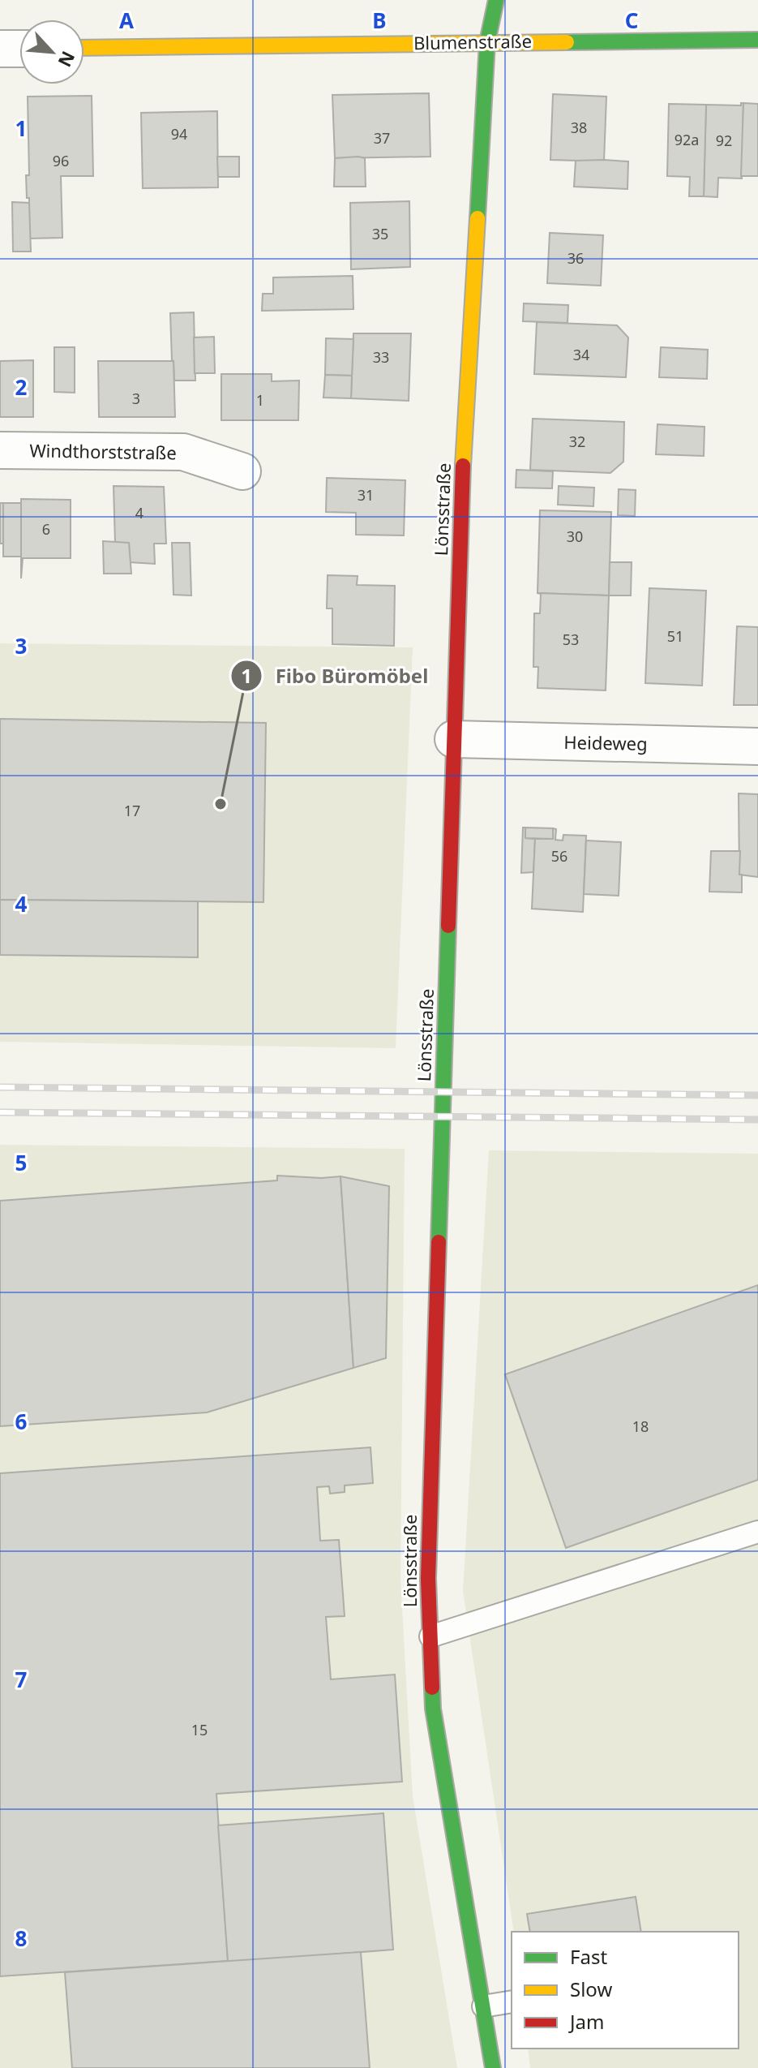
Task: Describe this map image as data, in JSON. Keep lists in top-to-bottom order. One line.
{"streets":{"street":["Blumenstraße","Windthorststraße","Lönsstraße","Heideweg"]},"crossings":[["Blumenstraße","Lönsstraße"],["Lönsstraße","Heideweg"]],"places":["Fibo Büromöbel"],"house_numbers":["38","94","37","92a","92","96","35","36","34","33","3","1","32","31","4","6","30","51","53","17","56","18","15"],"legend":["Fast","Slow","Jam"],"north":"bottom right","grid":{"columns":["A","B","C"],"rows":["1","2","3","4","5","6","7","8"]}}
